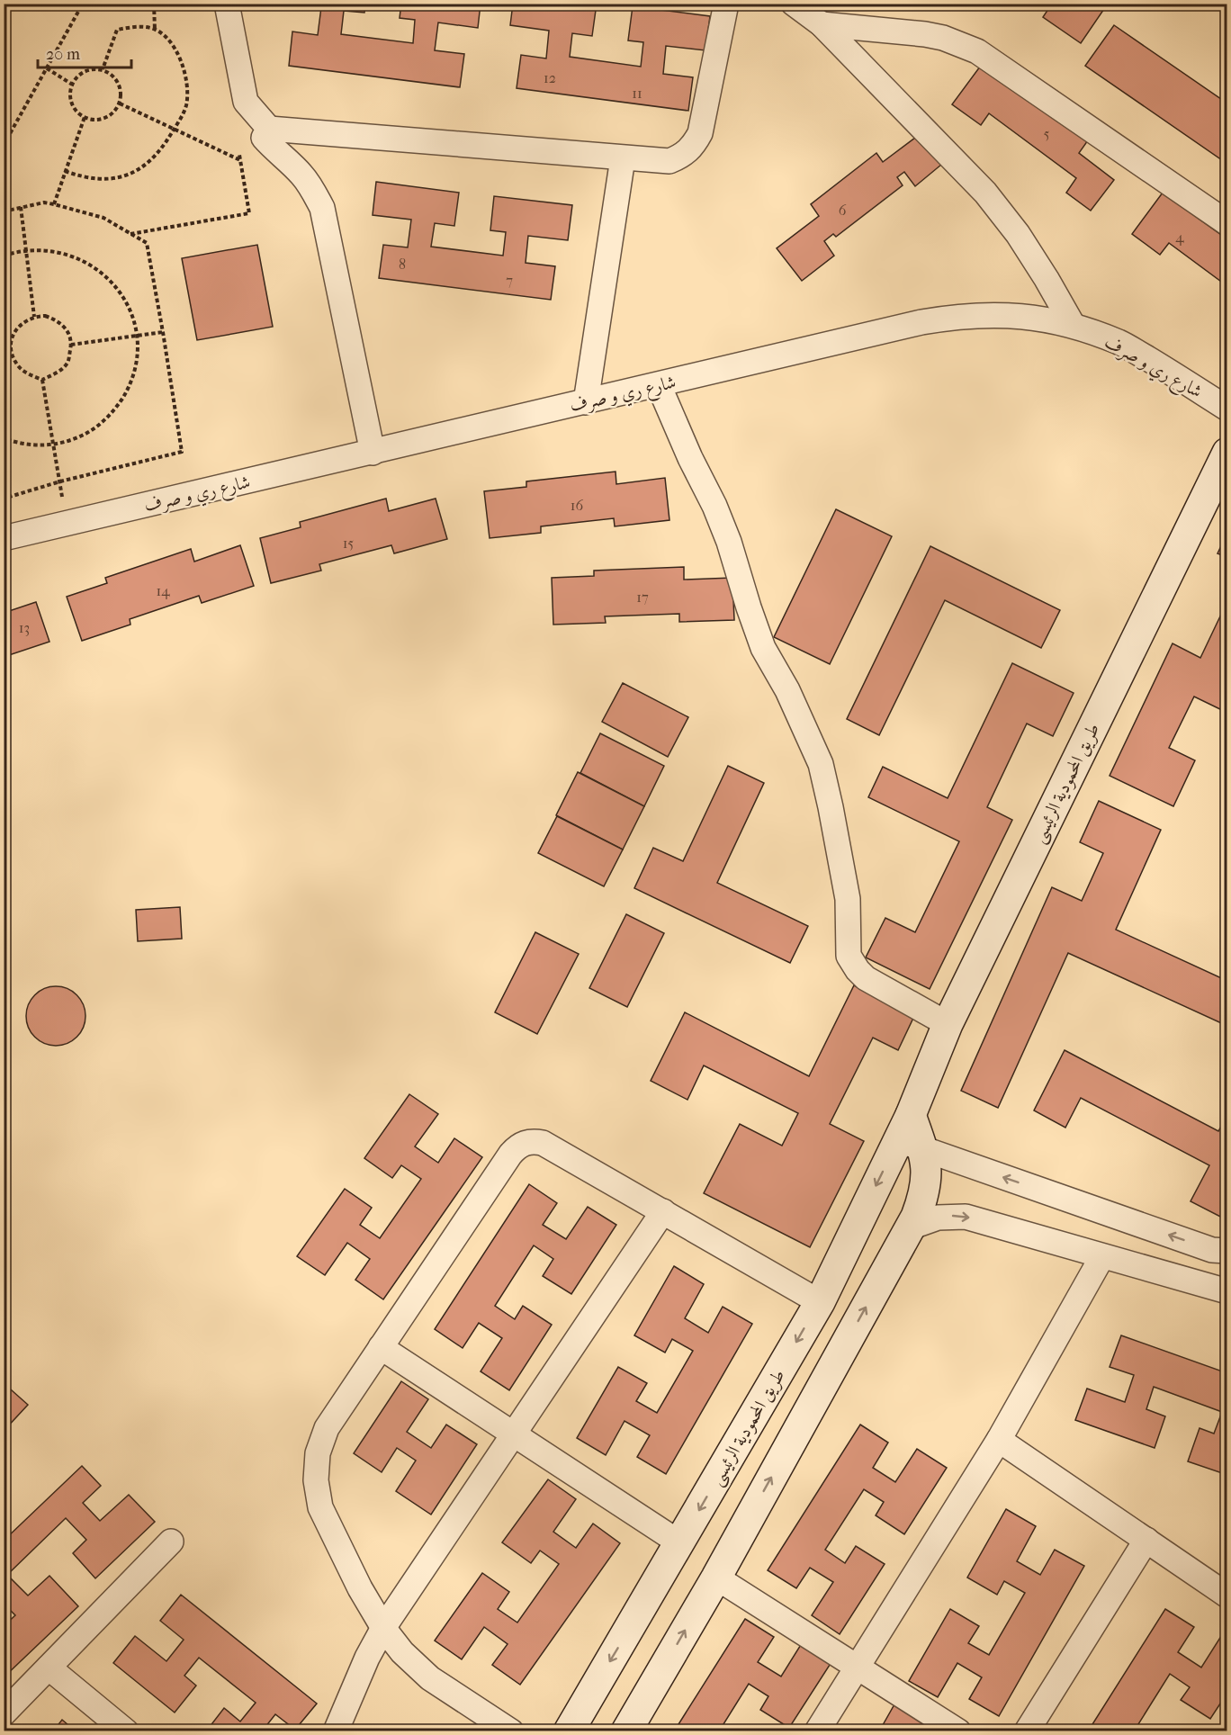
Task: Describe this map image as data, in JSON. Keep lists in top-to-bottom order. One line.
{"streets":{"street":["شارع ري و صرف","طريق المحمودية الرئيسى"]},"house_numbers":["12","11","5","6","4","8","7","16","15","14","17","13"],"scale_bar":"20 m"}
